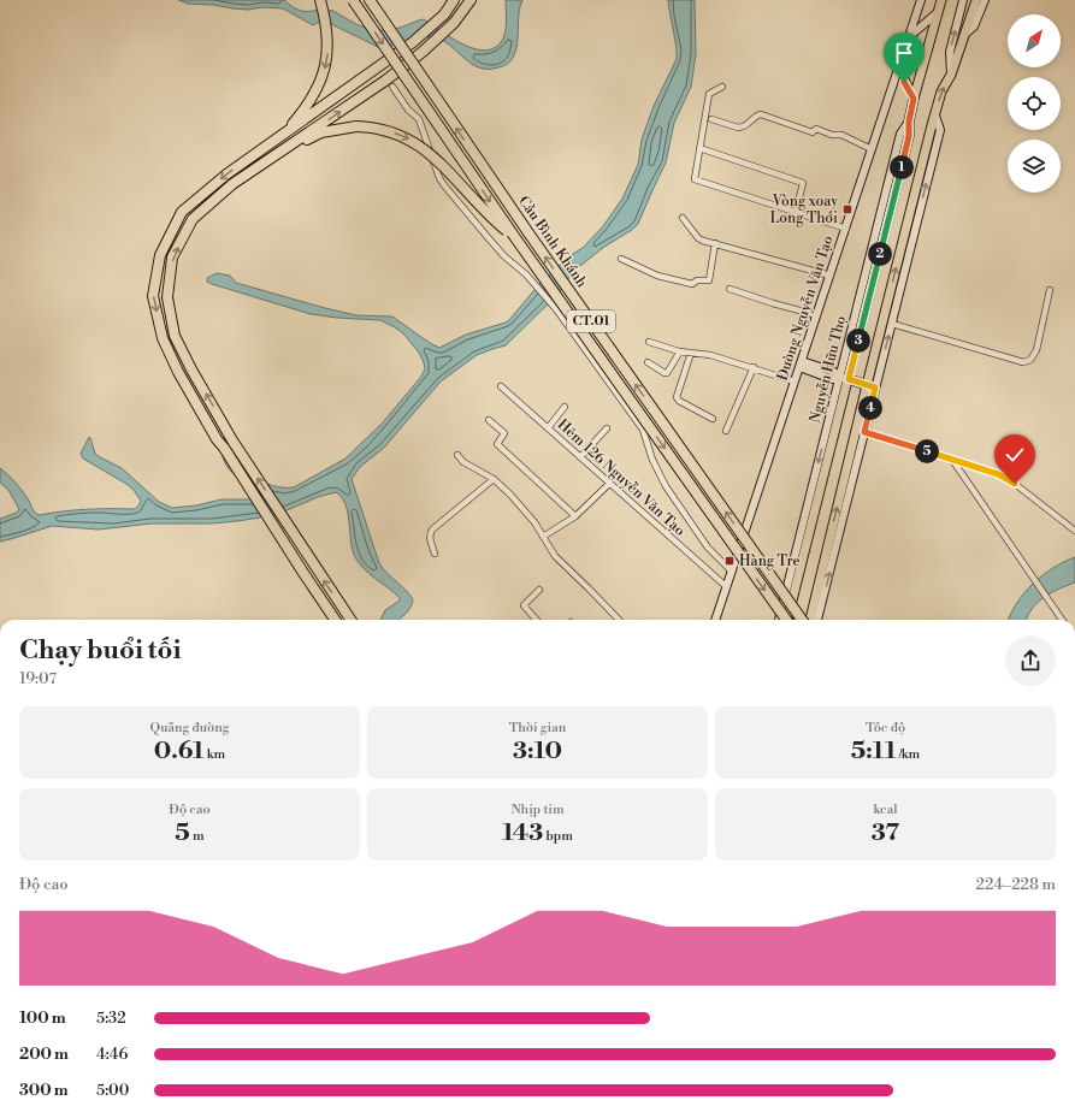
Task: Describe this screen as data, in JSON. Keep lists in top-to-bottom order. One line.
{"streets":{"highway":["Cầu Bình Khánh","CT.01"],"main road":["Đường Nguyễn Văn Tạo","Nguyễn Hữu Thọ"],"street":["Hẻm 126 Nguyễn Văn Tạo"]},"crossings":[["Cầu Bình Khánh","CT.01"],["Đường Nguyễn Văn Tạo","Hẻm 126 Nguyễn Văn Tạo"]],"places":{"transit":["Vòng xoay Long Thới","Hàng Tre"]},"north":"top right","page":{"pins":["1","2","3","4","5"],"heading":["Chạy buổi tối","19:07"],"stats":[["Quãng đường","0.61 km"],["Thời gian","3:10"],["Tốc độ","5:11 /km"],["Độ cao","5 m"],["Nhịp tim","143 bpm"],["kcal","37"]],"chart":["Độ cao","224–228 m"],"list":[{"name":"100 m","note":"5:32"},{"name":"200 m","note":"4:46"},{"name":"300 m","note":"5:00"}]}}
